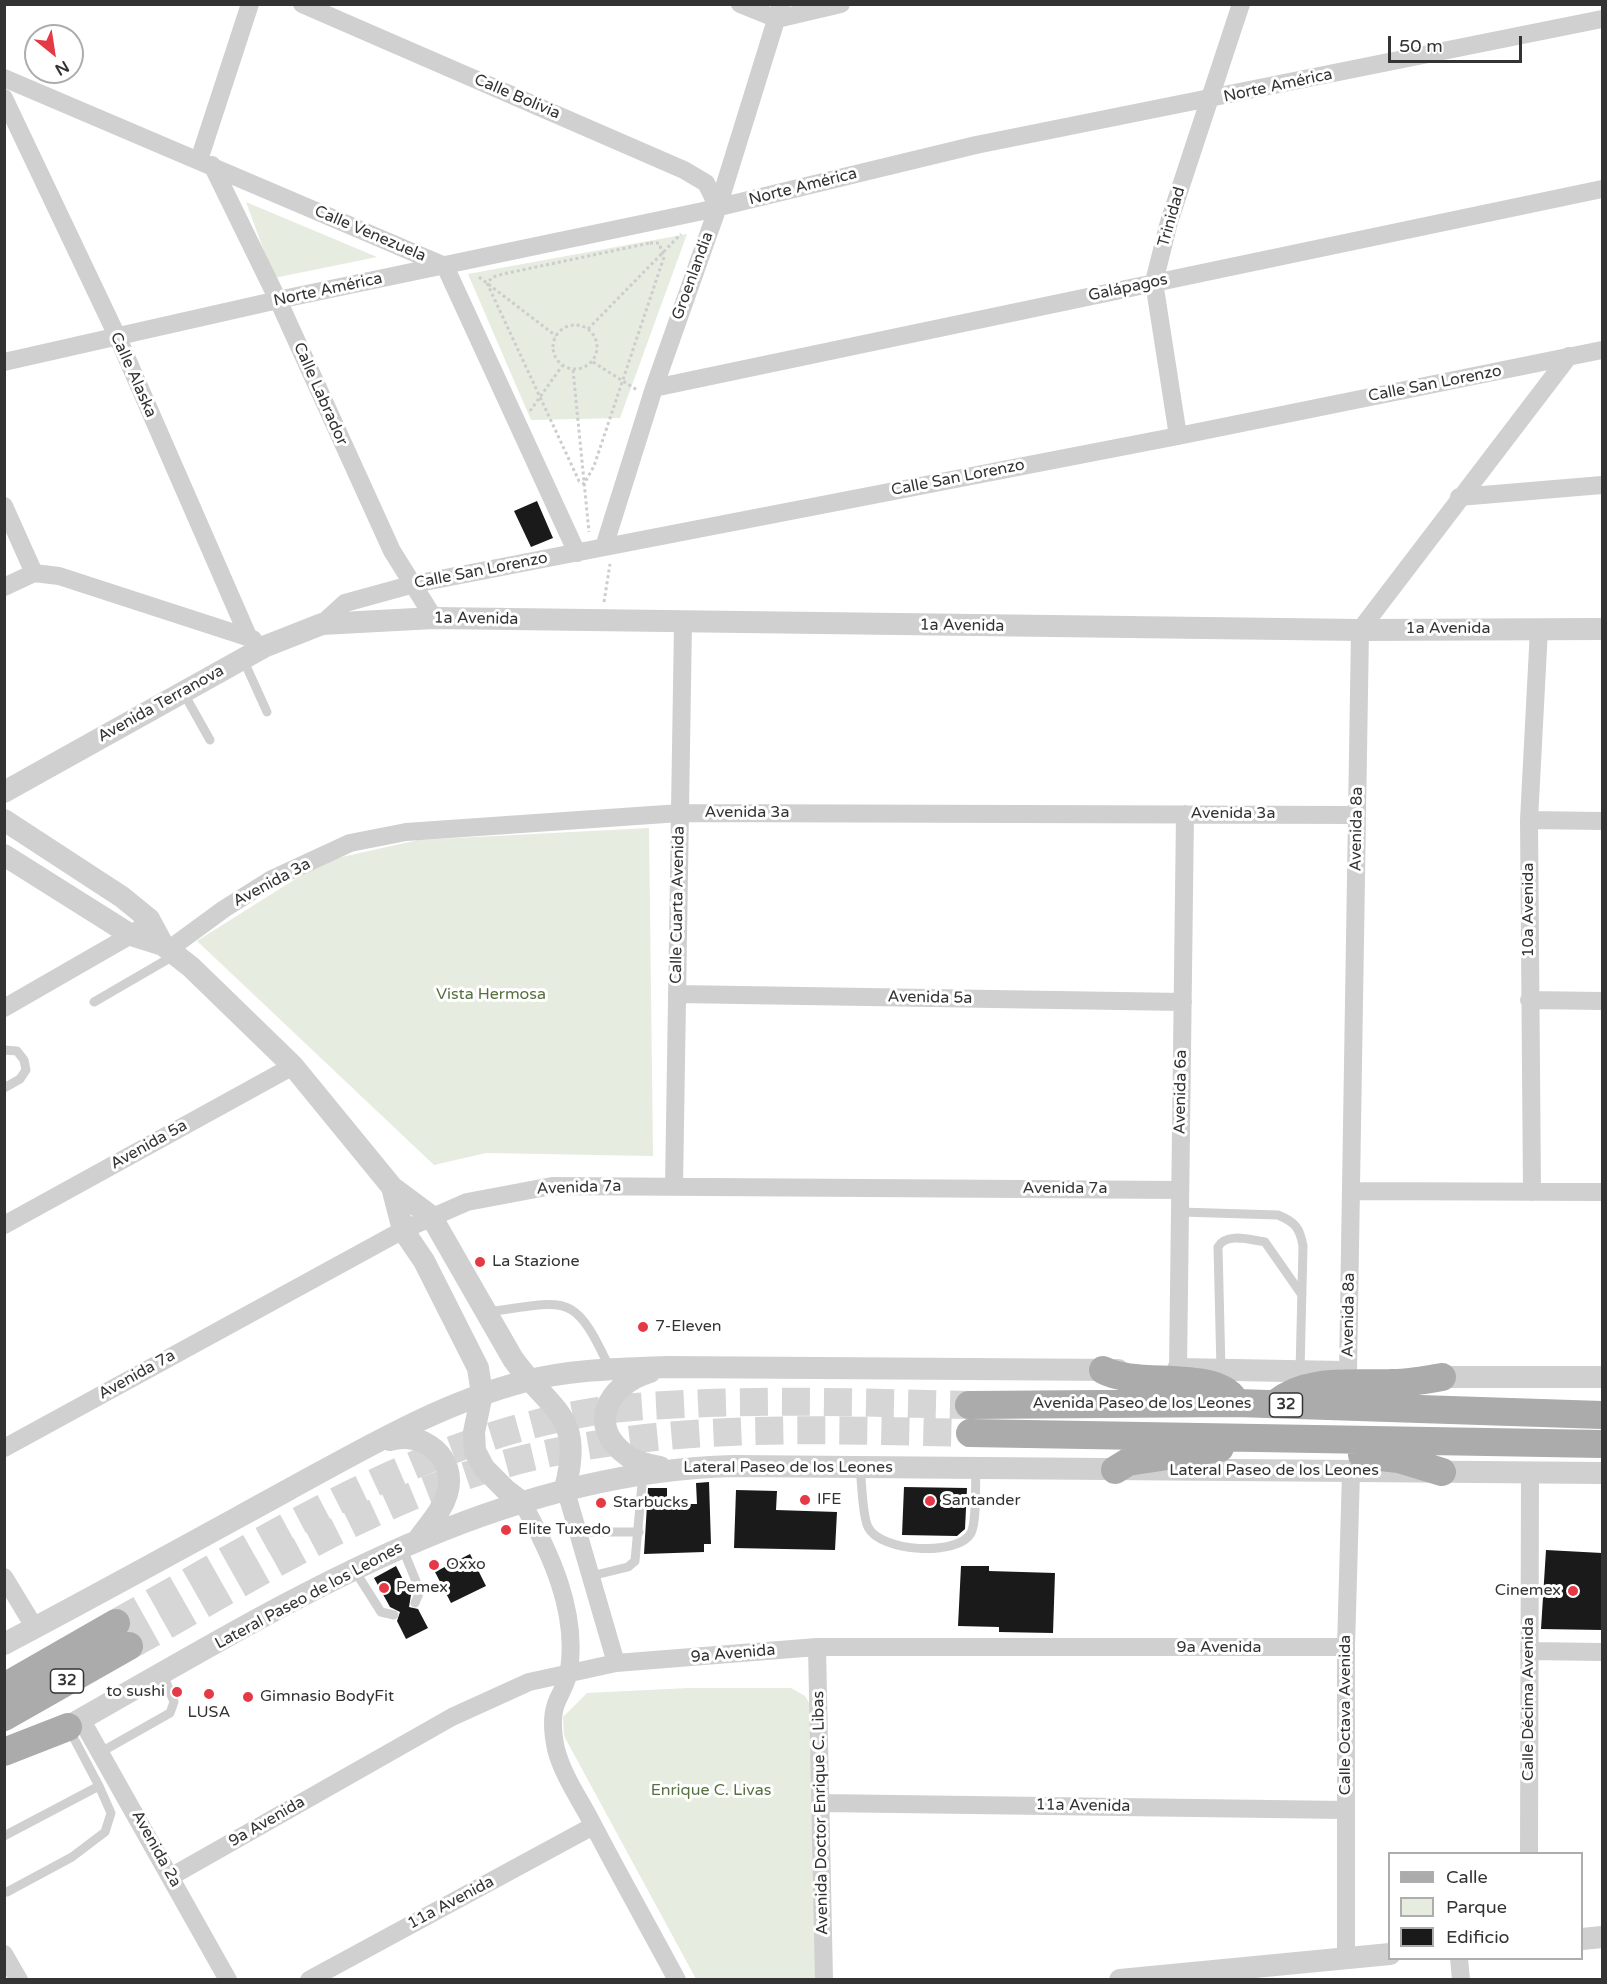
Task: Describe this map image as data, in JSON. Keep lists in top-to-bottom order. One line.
{"streets":{"main road":["Avenida Paseo de los Leones","32"],"street":["Norte América","Calle Bolivia","Trinidad","Calle Venezuela","Groenlandia","Galápagos","Calle Alaska","Calle San Lorenzo","Calle Labrador","1a Avenida","Avenida Terranova","Avenida 3a","Avenida 8a","Calle Cuarta Avenida","10a Avenida","Avenida 5a","Avenida 6a","Avenida 7a","Lateral Paseo de los Leones","9a Avenida","Calle Décima Avenida","Calle Octava Avenida","11a Avenida","Avenida Doctor Enrique C. Libas","Avenida 2a"]},"crossings":[["Norte América","Calle Bolivia"],["Norte América","Trinidad"],["Norte América","Calle Venezuela"],["Norte América","Groenlandia"],["Norte América","Calle Alaska"],["Norte América","Calle Labrador"],["Calle Bolivia","Groenlandia"],["Trinidad","Galápagos"],["Trinidad","Calle San Lorenzo"],["Calle Venezuela","Groenlandia"],["Calle Venezuela","Calle San Lorenzo"],["Calle Venezuela","Calle Labrador"],["Groenlandia","Galápagos"],["Groenlandia","Calle San Lorenzo"],["Calle Alaska","Avenida Terranova"],["Calle San Lorenzo","Calle Labrador"],["Calle San Lorenzo","1a Avenida"],["Calle San Lorenzo","Avenida Terranova"],["Calle Labrador","1a Avenida"],["1a Avenida","Avenida Terranova"],["1a Avenida","Avenida 8a"],["1a Avenida","Calle Cuarta Avenida"],["1a Avenida","10a Avenida"],["Avenida 3a","Avenida 8a"],["Avenida 3a","Calle Cuarta Avenida"],["Avenida 3a","Avenida 6a"],["Calle Cuarta Avenida","Avenida 5a"],["Calle Cuarta Avenida","Avenida 7a"],["Avenida 5a","Avenida 6a"],["Avenida 6a","Avenida 7a"],["Lateral Paseo de los Leones","Calle Décima Avenida"],["Lateral Paseo de los Leones","Calle Octava Avenida"],["Lateral Paseo de los Leones","Avenida 2a"],["9a Avenida","Calle Octava Avenida"],["9a Avenida","Avenida Doctor Enrique C. Libas"],["9a Avenida","Avenida 2a"],["Calle Octava Avenida","11a Avenida"],["11a Avenida","Avenida Doctor Enrique C. Libas"]],"parks":["Vista Hermosa","Enrique C. Livas"],"places":["La Stazione","7-Eleven","IFE","Santander","Starbucks","Elite Tuxedo","Oxxo","Pemex","Cinemex","to sushi","LUSA","Gimnasio BodyFit"],"legend":["Calle","Parque","Edificio"],"scale_bar":"50 m","north":"bottom right"}
